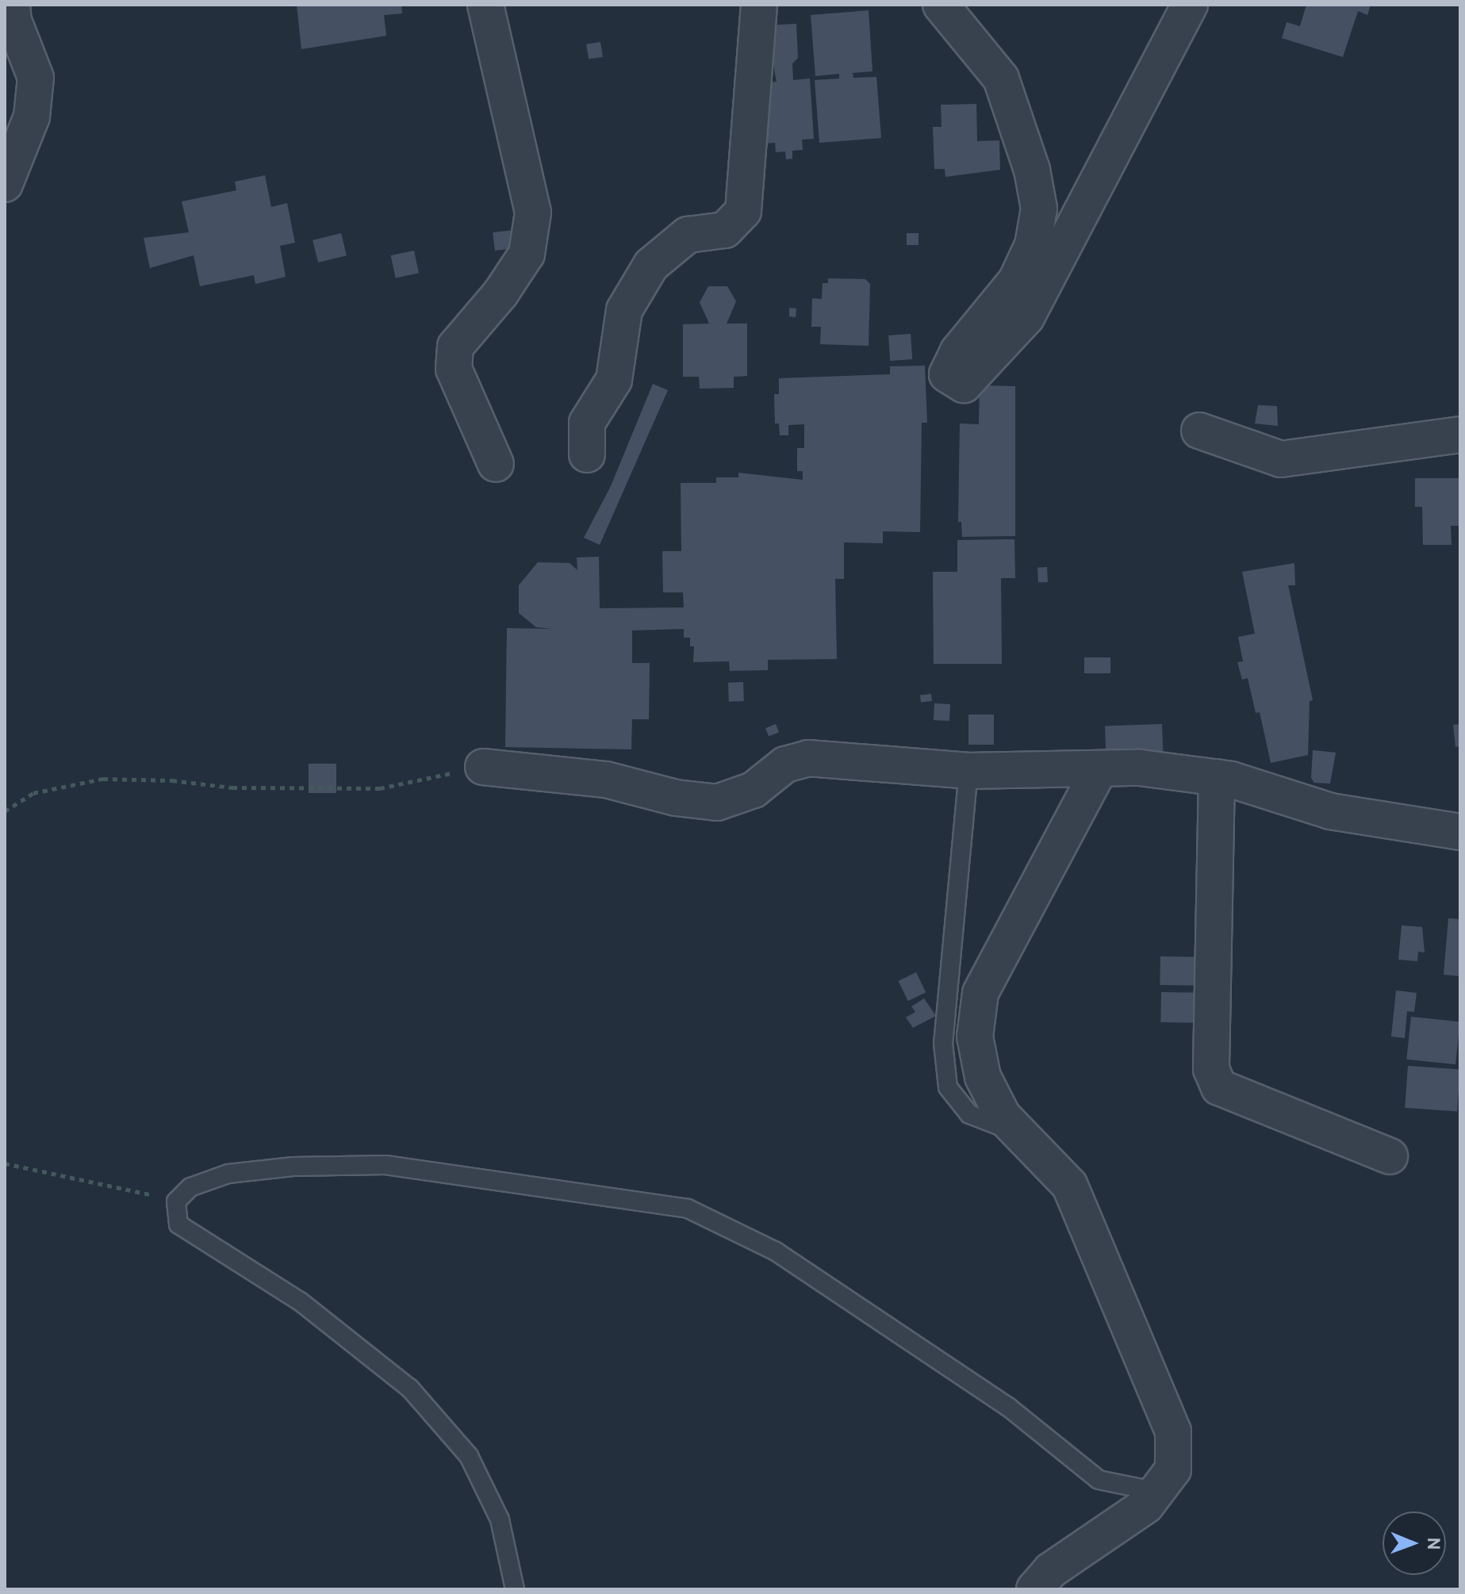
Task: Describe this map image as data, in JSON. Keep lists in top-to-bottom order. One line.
{"north":"right"}
